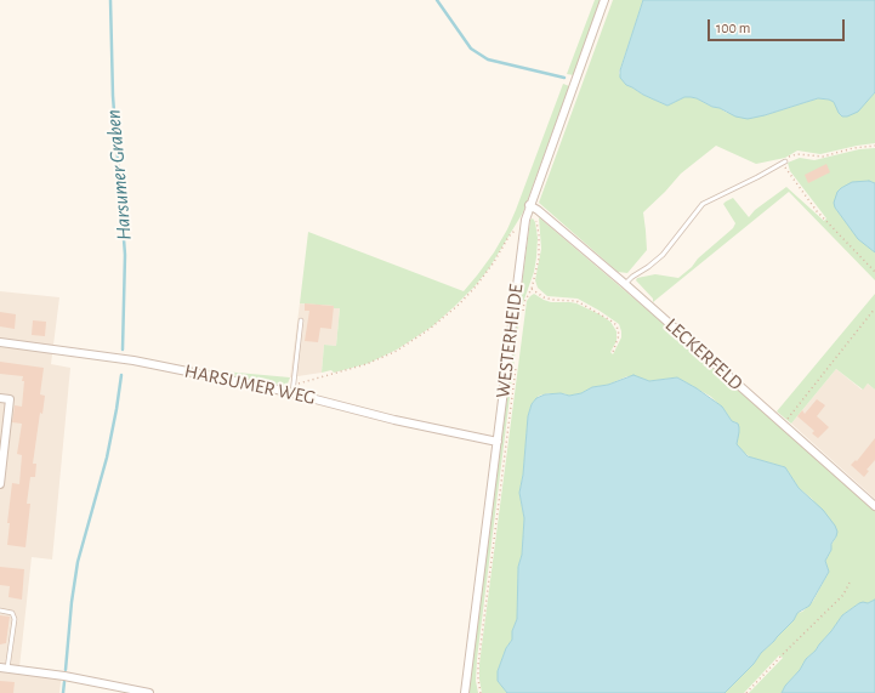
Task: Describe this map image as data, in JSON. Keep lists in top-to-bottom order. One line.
{"streets":{"street":["WESTERHEIDE","LECKERFELD","HARSUMER WEG"]},"crossings":[["WESTERHEIDE","LECKERFELD"],["WESTERHEIDE","HARSUMER WEG"]],"water":["Harsumer Graben"],"scale_bar":"100 m"}
